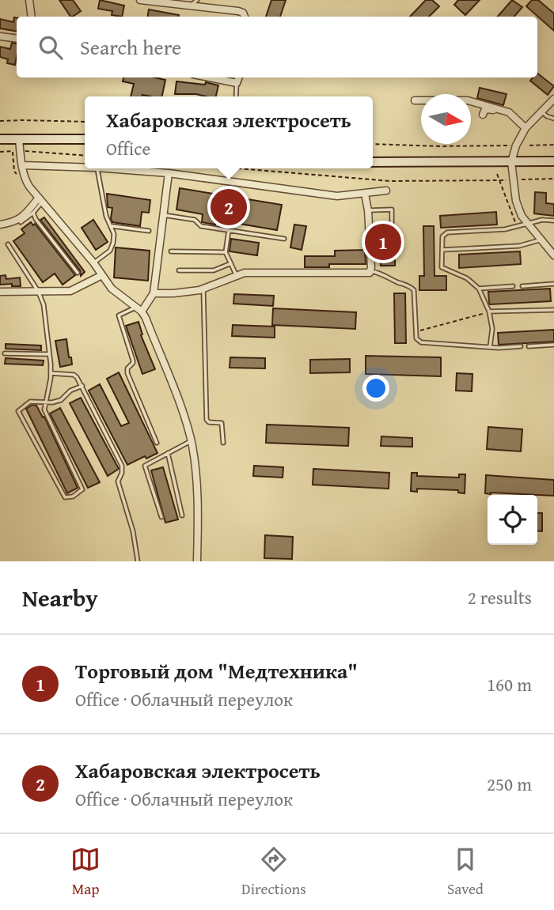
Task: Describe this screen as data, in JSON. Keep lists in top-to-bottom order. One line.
{"north":"right","page":{"search":"Search here","popup":["Хабаровская электросеть","Office"],"pins":["2","1"],"heading":["Nearby","2 results"],"list":[{"mark":"1","name":"Торговый дом \"Медтехника\"","note":"Office · Облачный переулок","value":"160 m"},{"mark":"2","name":"Хабаровская электросеть","note":"Office · Облачный переулок","value":"250 m"}],"nav":["Map","Directions","Saved"]}}
